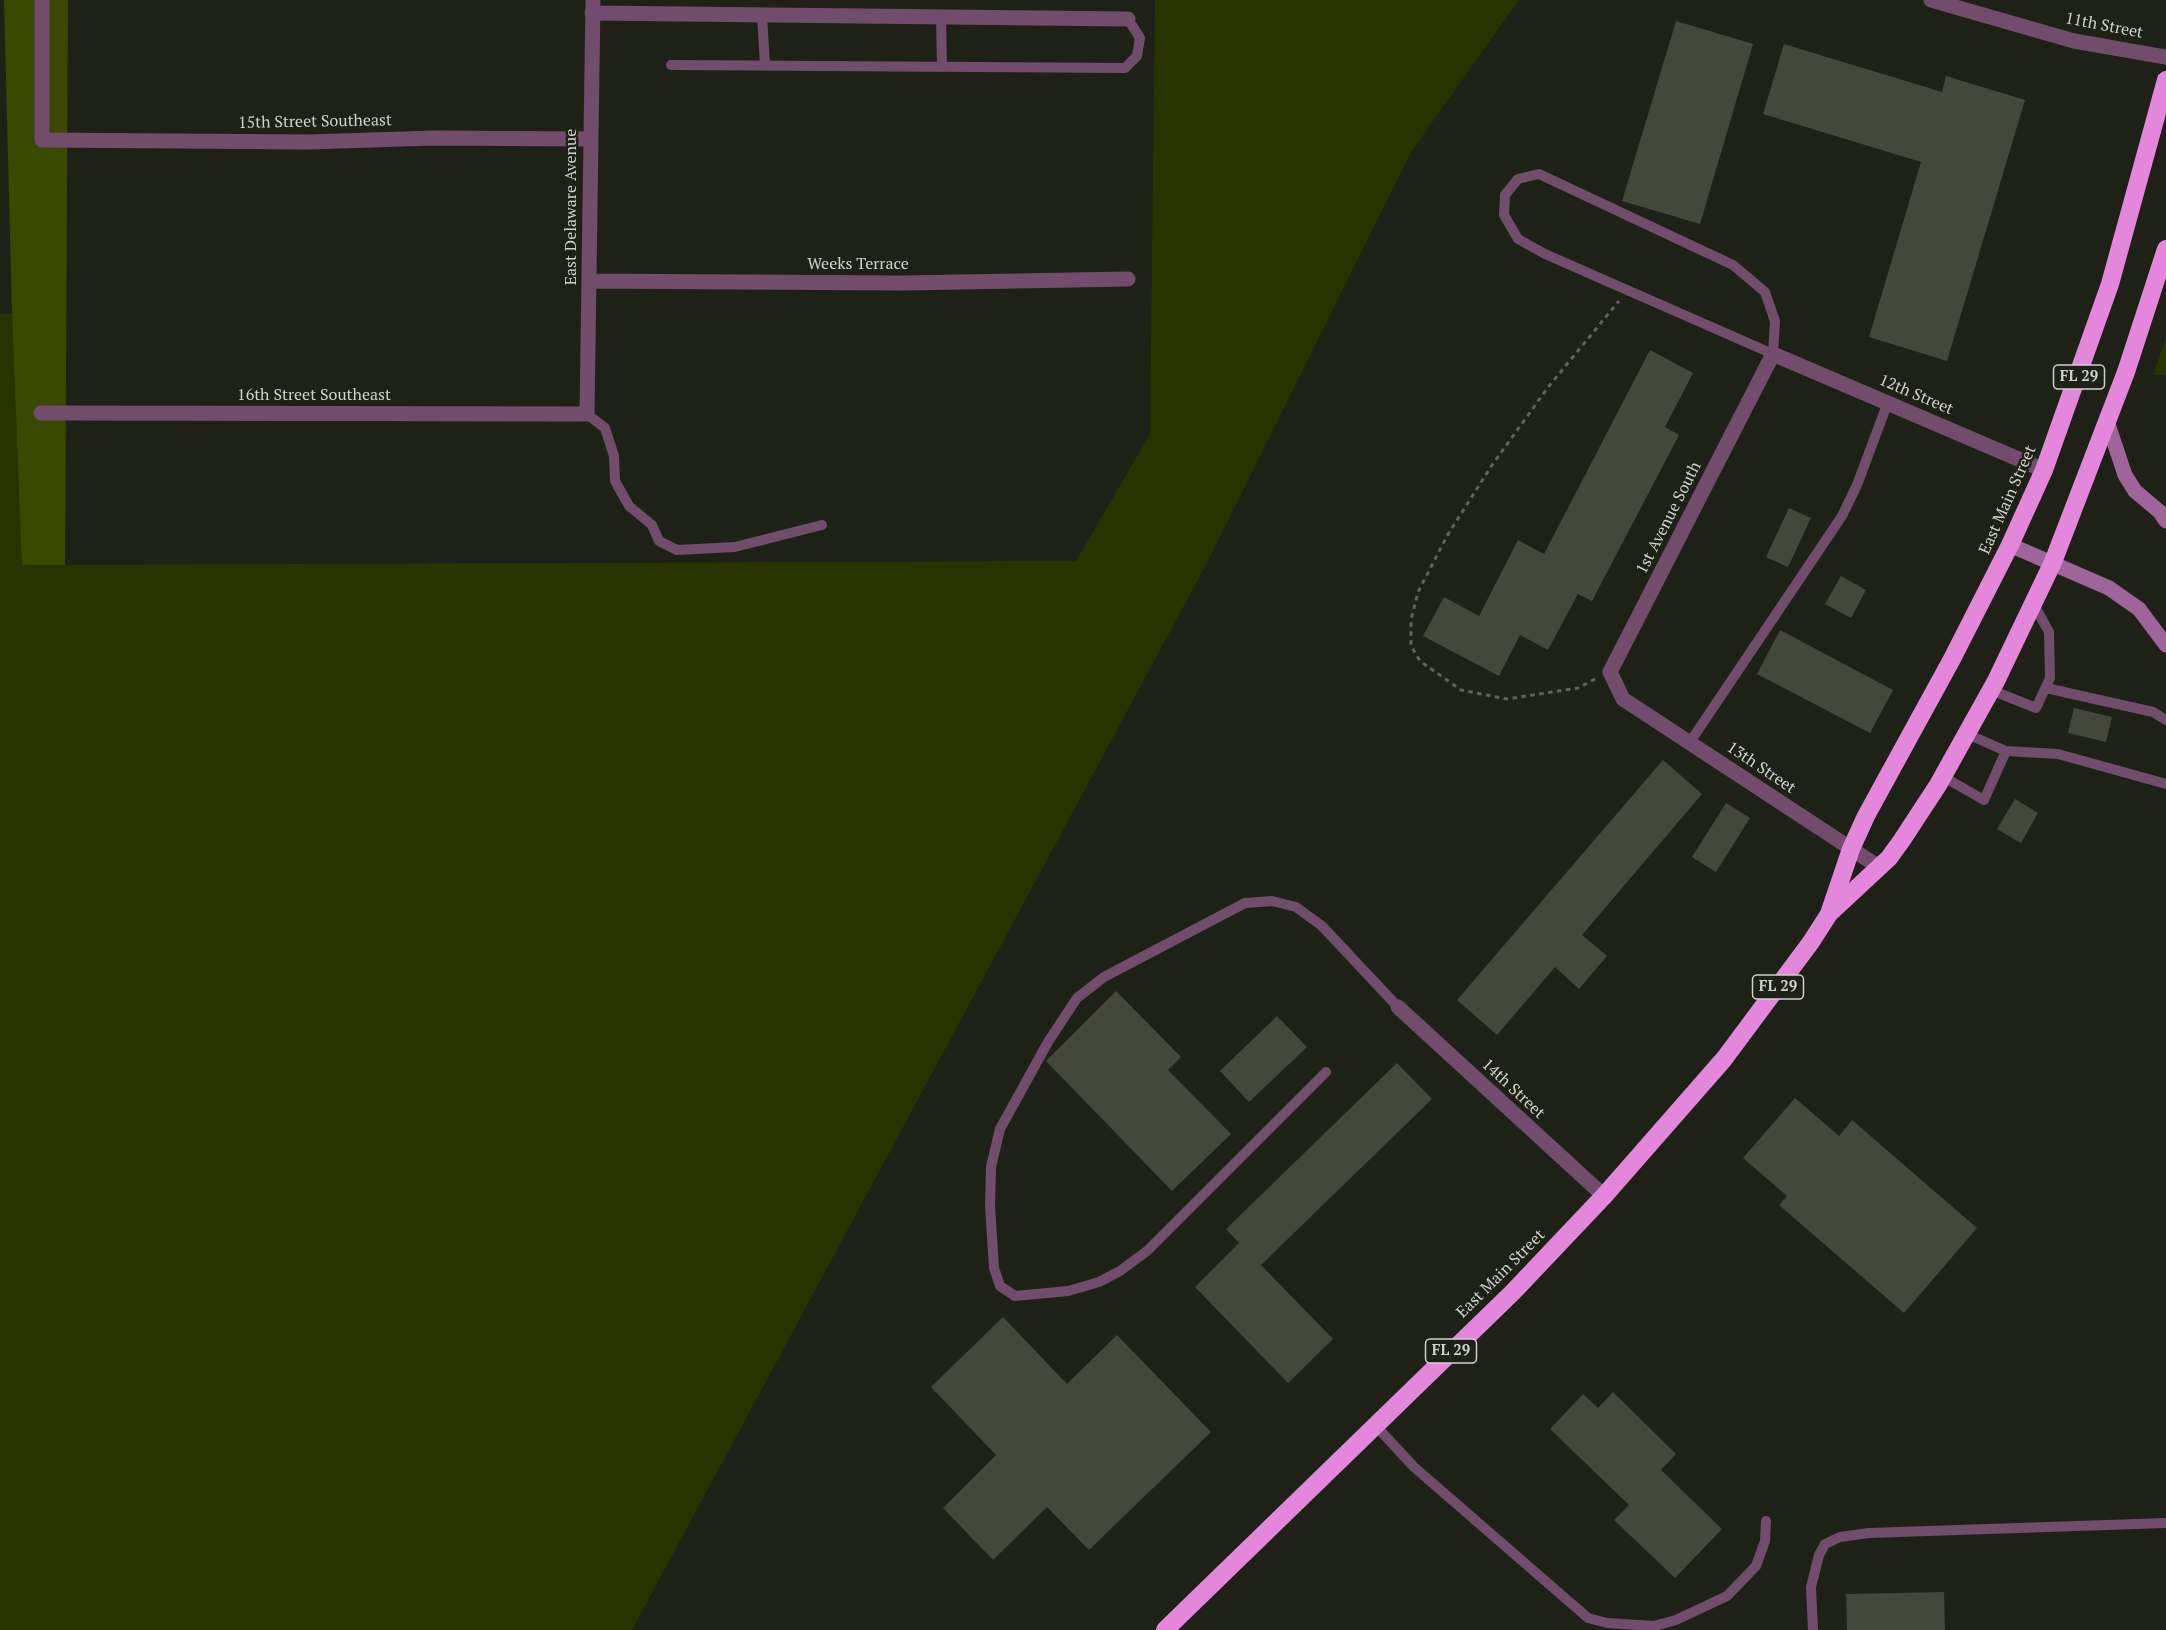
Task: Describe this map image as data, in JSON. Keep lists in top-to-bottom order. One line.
{"streets":{"highway":["FL 29","East Main Street"],"street":["11th Street","15th Street Southeast","East Delaware Avenue","Weeks Terrace","16th Street Southeast","12th Street","1st Avenue South","13th Street","14th Street"]},"crossings":[["15th Street Southeast","East Delaware Avenue"],["East Delaware Avenue","Weeks Terrace"],["East Delaware Avenue","16th Street Southeast"],["12th Street","East Main Street"],["12th Street","1st Avenue South"],["East Main Street","13th Street"],["East Main Street","14th Street"],["1st Avenue South","13th Street"]]}
